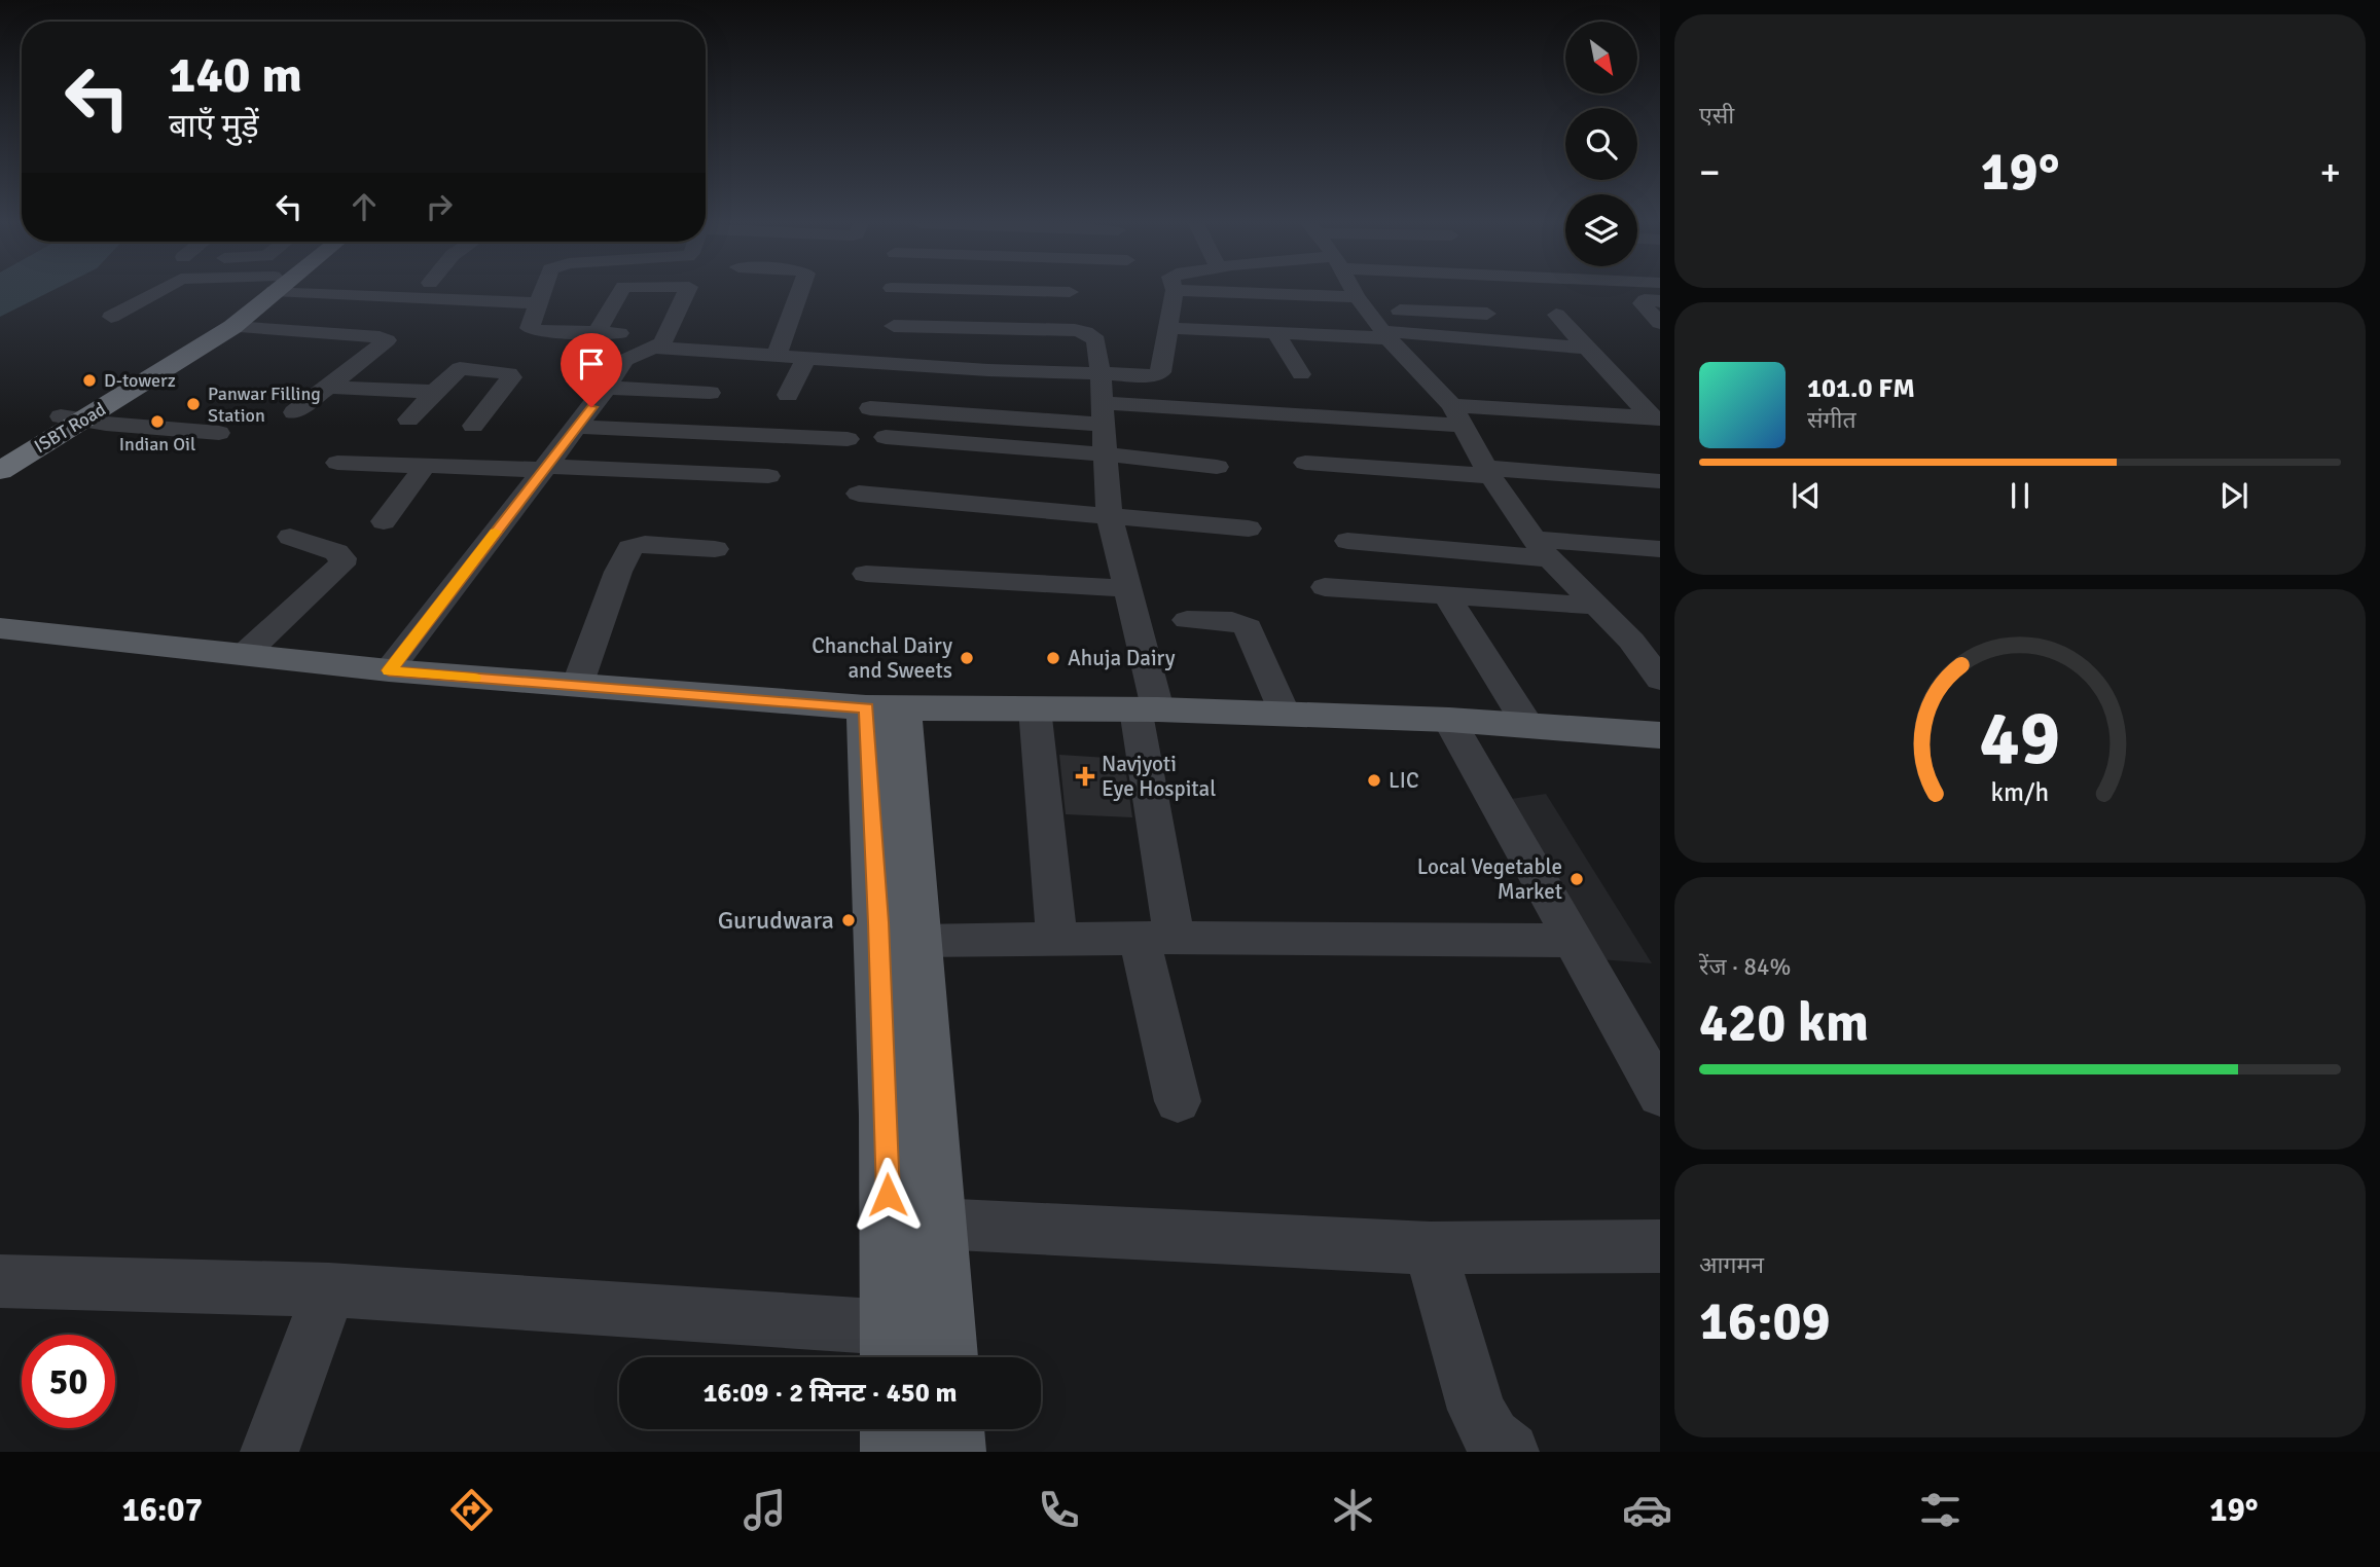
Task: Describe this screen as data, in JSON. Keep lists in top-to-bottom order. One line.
{"streets":{"highway":["ISBT Road"]},"places":{"other":["D-towerz","Panwar Filling Station","Indian Oil","Chanchal Dairy and Sweets","Ahuja Dairy","LIC","Local Vegetable Market","Gurudwara"],"health":["Navjyoti Eye Hospital"]},"north":"bottom right","page":{"tile":["एसी",["रेंज · 84%","420 km"],["आगमन","16:09"]],"turn":["140 m","बाएँ मुड़ें"],"heat":["−","19°","+"],"song":["101.0 FM","संगीत"],"limit":"50","trip":"16:09 · 2 मिनट · 450 m","tabs":["16:07","19°"],"gauge":["49","km/h"]}}
